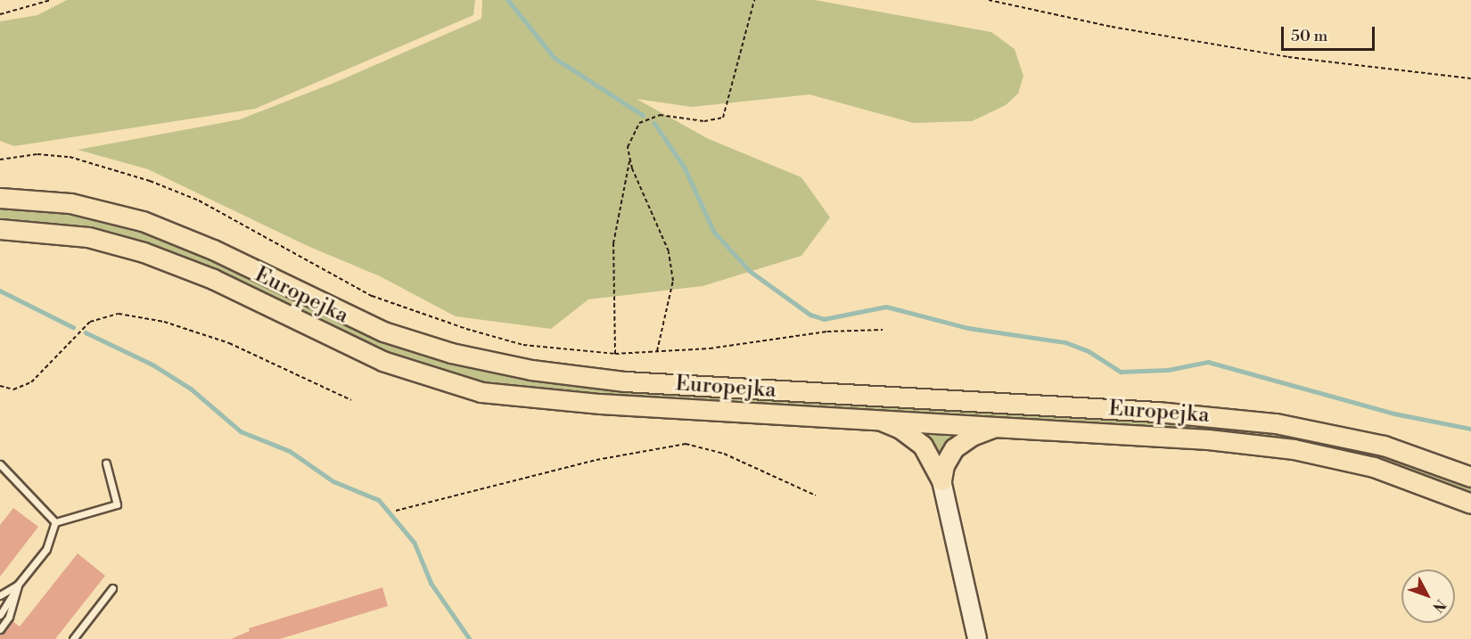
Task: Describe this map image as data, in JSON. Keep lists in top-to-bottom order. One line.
{"streets":{"main road":["Europejka"]},"scale_bar":"50 m","north":"bottom right"}
